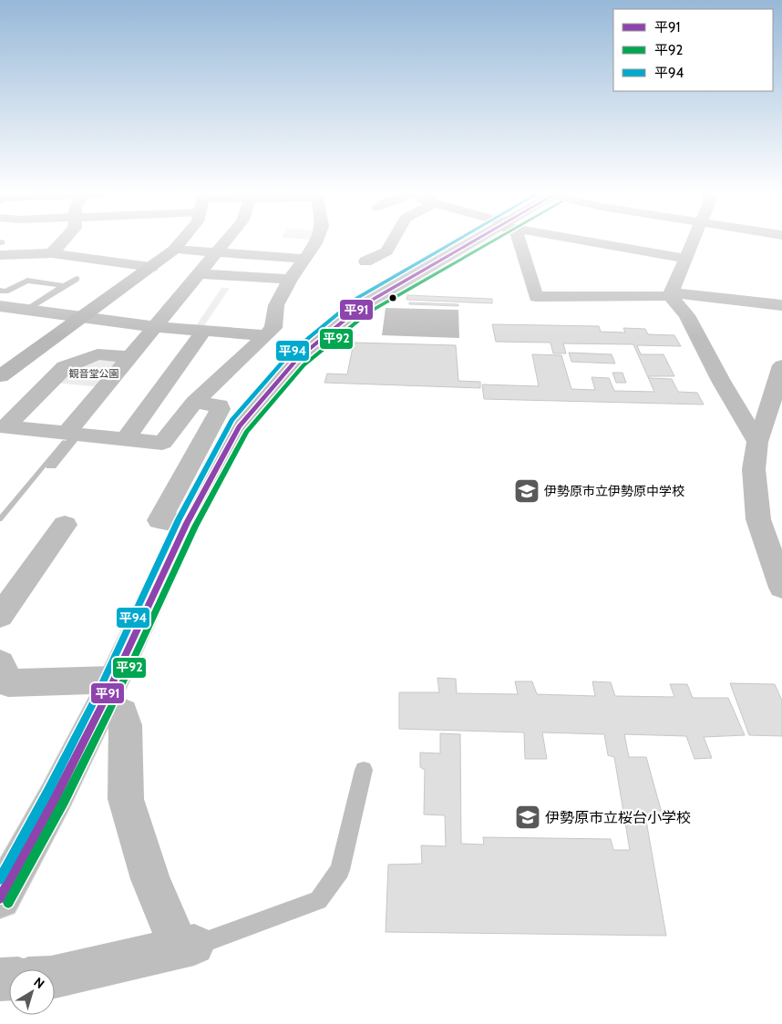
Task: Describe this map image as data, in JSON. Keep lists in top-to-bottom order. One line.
{"parks":["観音堂公園"],"places":{"school or university":["伊勢原市立伊勢原中学校","伊勢原市立桜台小学校"]},"lines":["transit line 平91","transit line 平92","transit line 平94"],"legend":["平91","平92","平94"],"north":"top right"}
